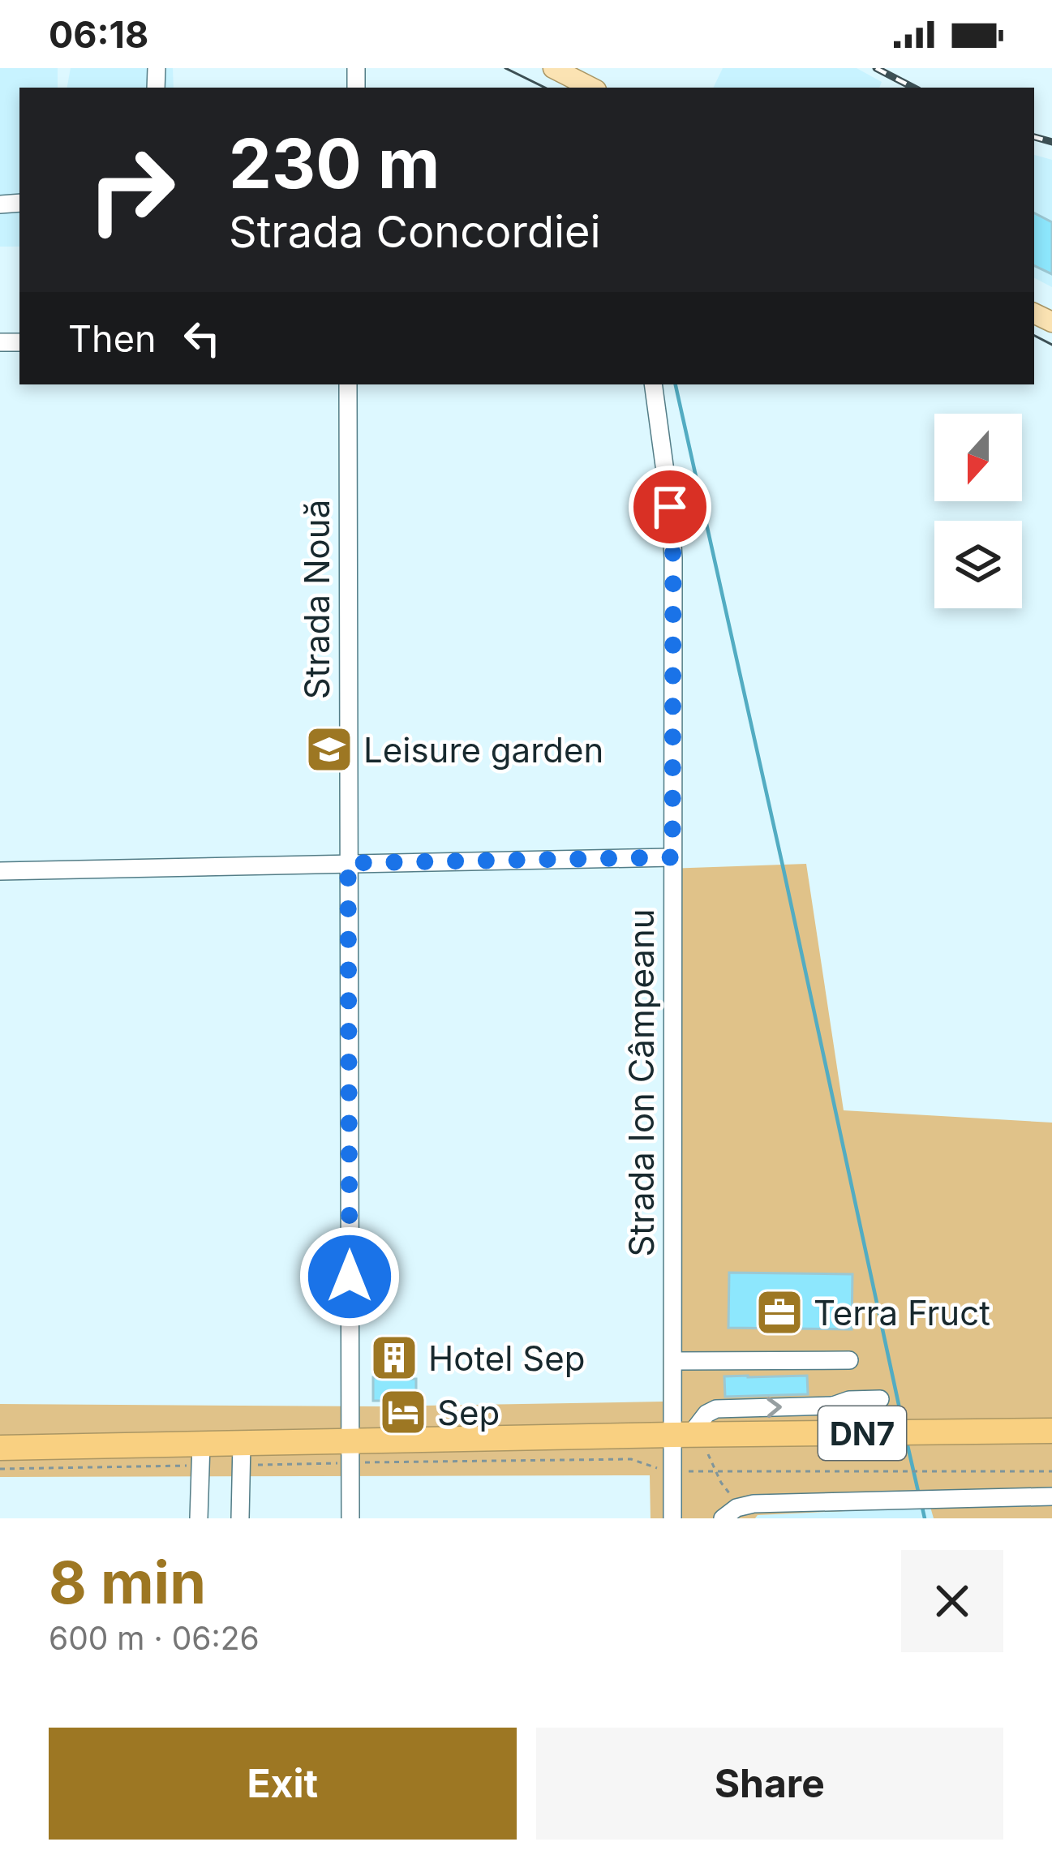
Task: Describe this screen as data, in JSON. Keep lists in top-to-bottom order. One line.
{"streets":{"highway":["DN7"],"street":["Strada Nouă","Strada Ion Câmpeanu"]},"crossings":[["Strada Nouă","DN7"],["Strada Ion Câmpeanu","DN7"]],"places":{"school or university":["Leisure garden"],"office":["Terra Fruct"],"building":["Hotel Sep"],"hotel":["Sep"]},"north":"bottom","page":{"status":"06:18","turn":["230 m","Strada Concordiei"],"then":"Then","heading":["8 min","600 m · 06:26"],"buttons":["Exit","Share"]}}
